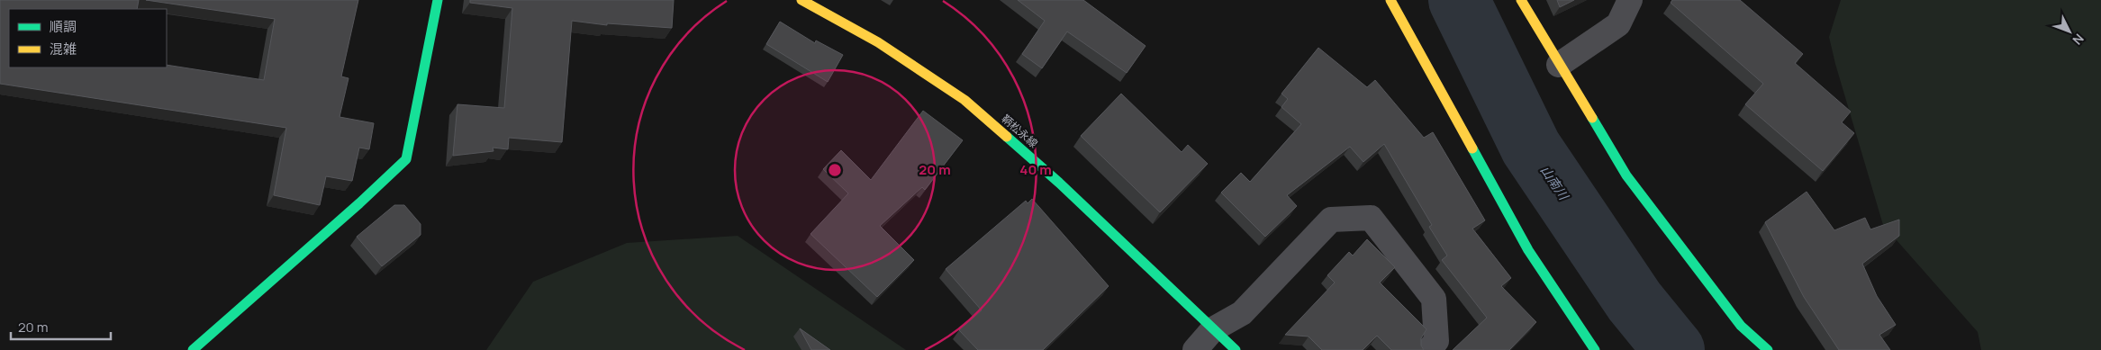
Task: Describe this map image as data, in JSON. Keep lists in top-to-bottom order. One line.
{"streets":{"street":["鞆松永線"]},"water":["山南川"],"legend":["順調","混雑"],"scale_bar":"20 m","north":"bottom right","rings":["20 m","40 m"]}
